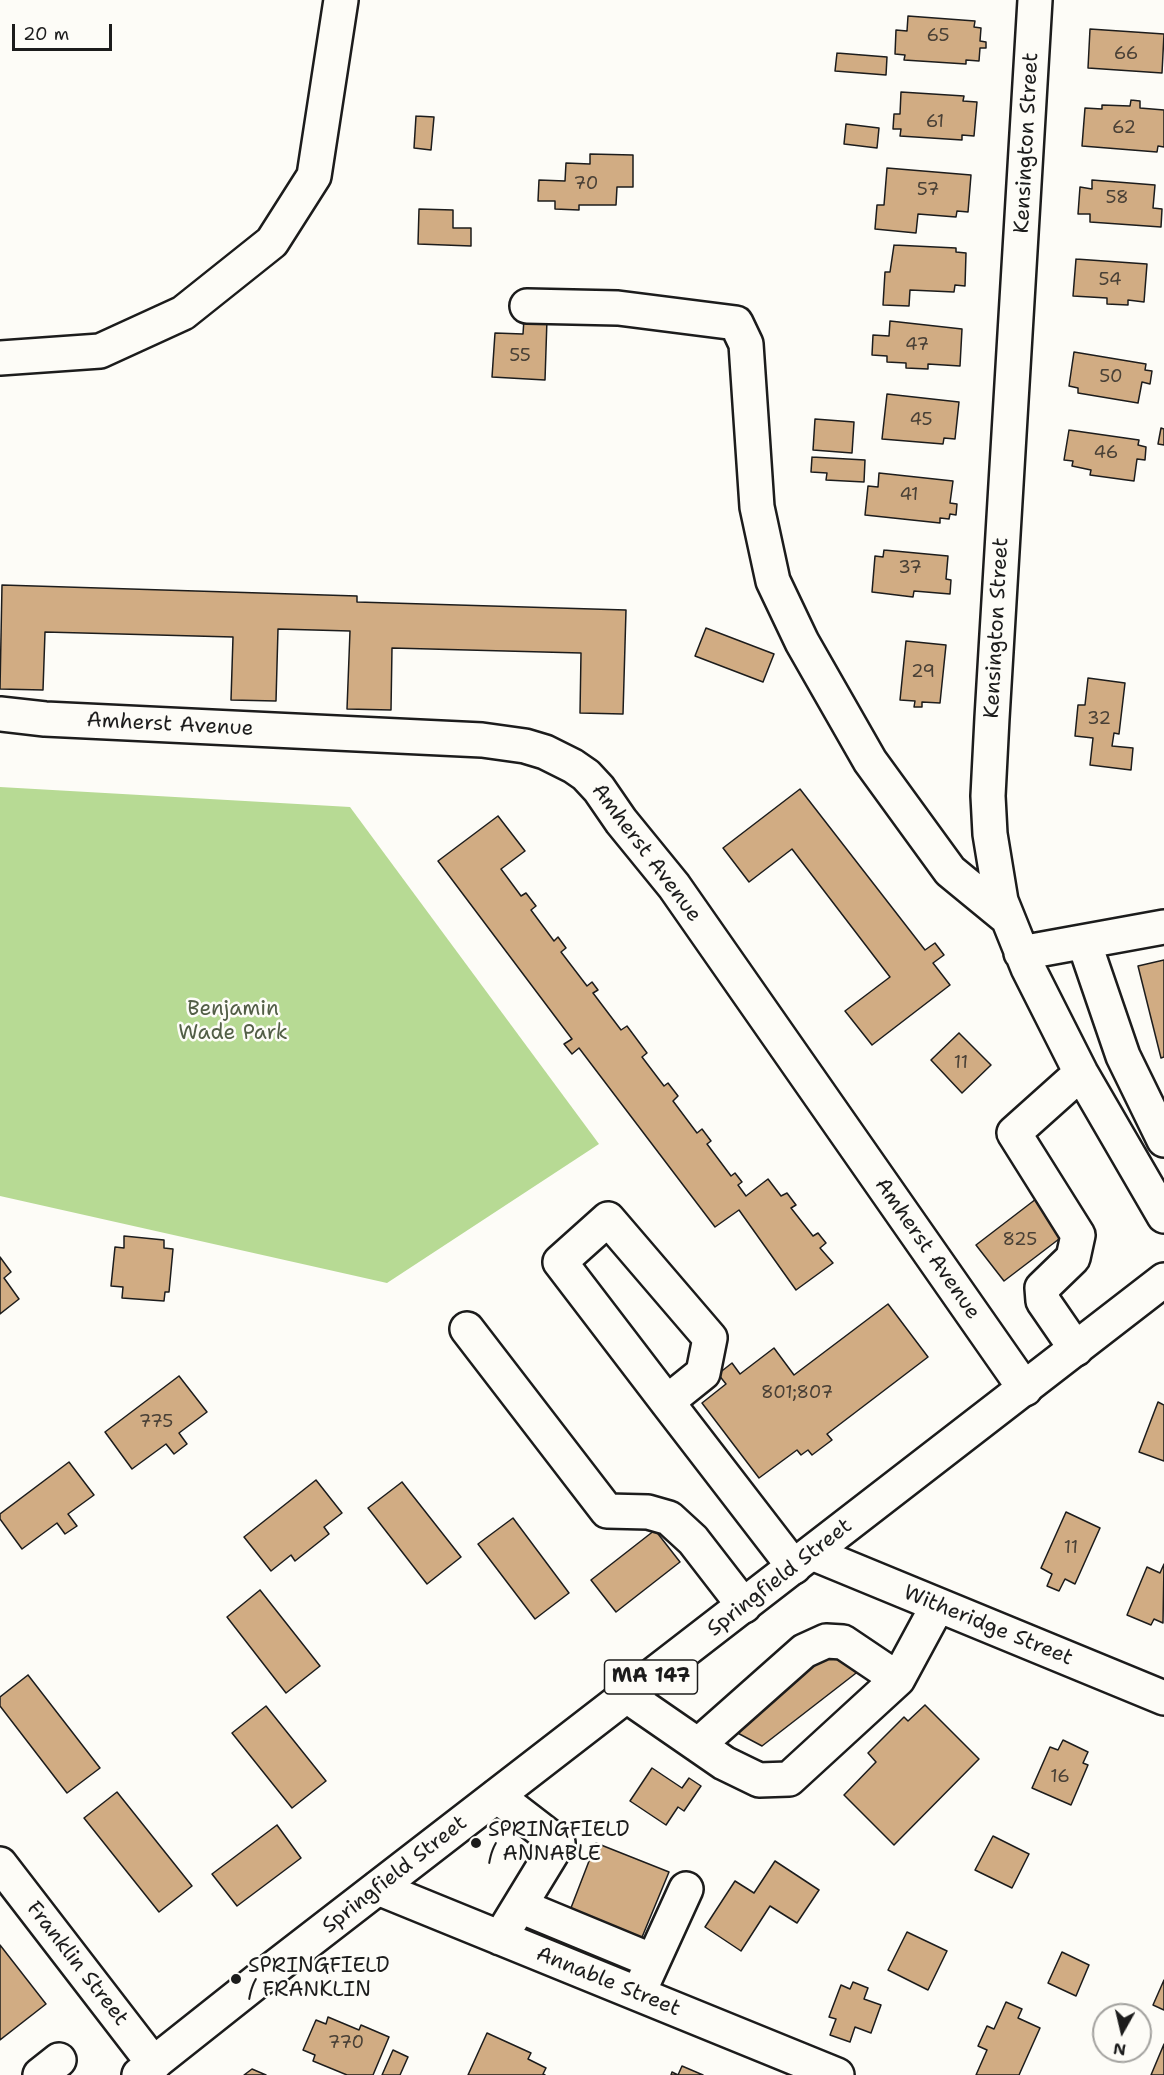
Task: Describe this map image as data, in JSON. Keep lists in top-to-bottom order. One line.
{"streets":{"street":["Kensington Street","Amherst Avenue","Springfield Street","Witheridge Street","MA 147","Franklin Street","Annable Street"]},"crossings":[["Amherst Avenue","Springfield Street"],["Springfield Street","Witheridge Street"],["Springfield Street","Franklin Street"],["Springfield Street","Annable Street"]],"parks":["Benjamin Wade Park"],"places":["SPRINGFIELD / ANNABLE","SPRINGFIELD / FRANKLIN"],"house_numbers":["65","66","61","62","70","57","58","54","47","55","50","45","46","41","37","29","32","11","825","801;807","775","11","16","770"],"scale_bar":"20 m","north":"bottom"}
